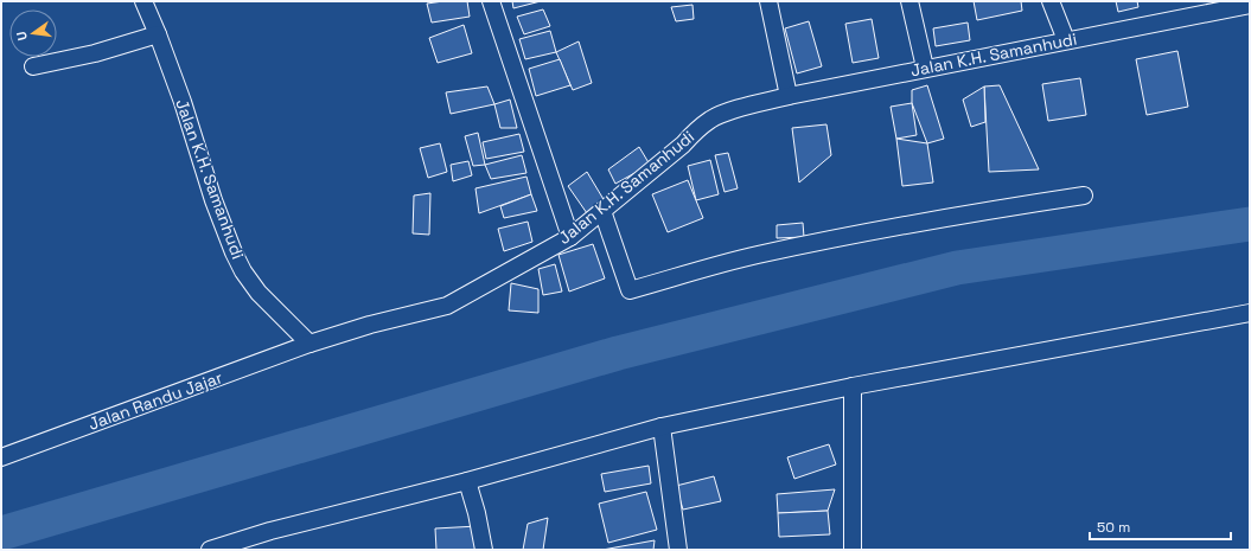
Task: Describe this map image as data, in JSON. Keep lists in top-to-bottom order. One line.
{"streets":{"street":["Jalan K.H. Samanhudi","Jalan Randu Jajar"]},"crossings":[["Jalan K.H. Samanhudi","Jalan Randu Jajar"]],"scale_bar":"50 m","north":"left"}
